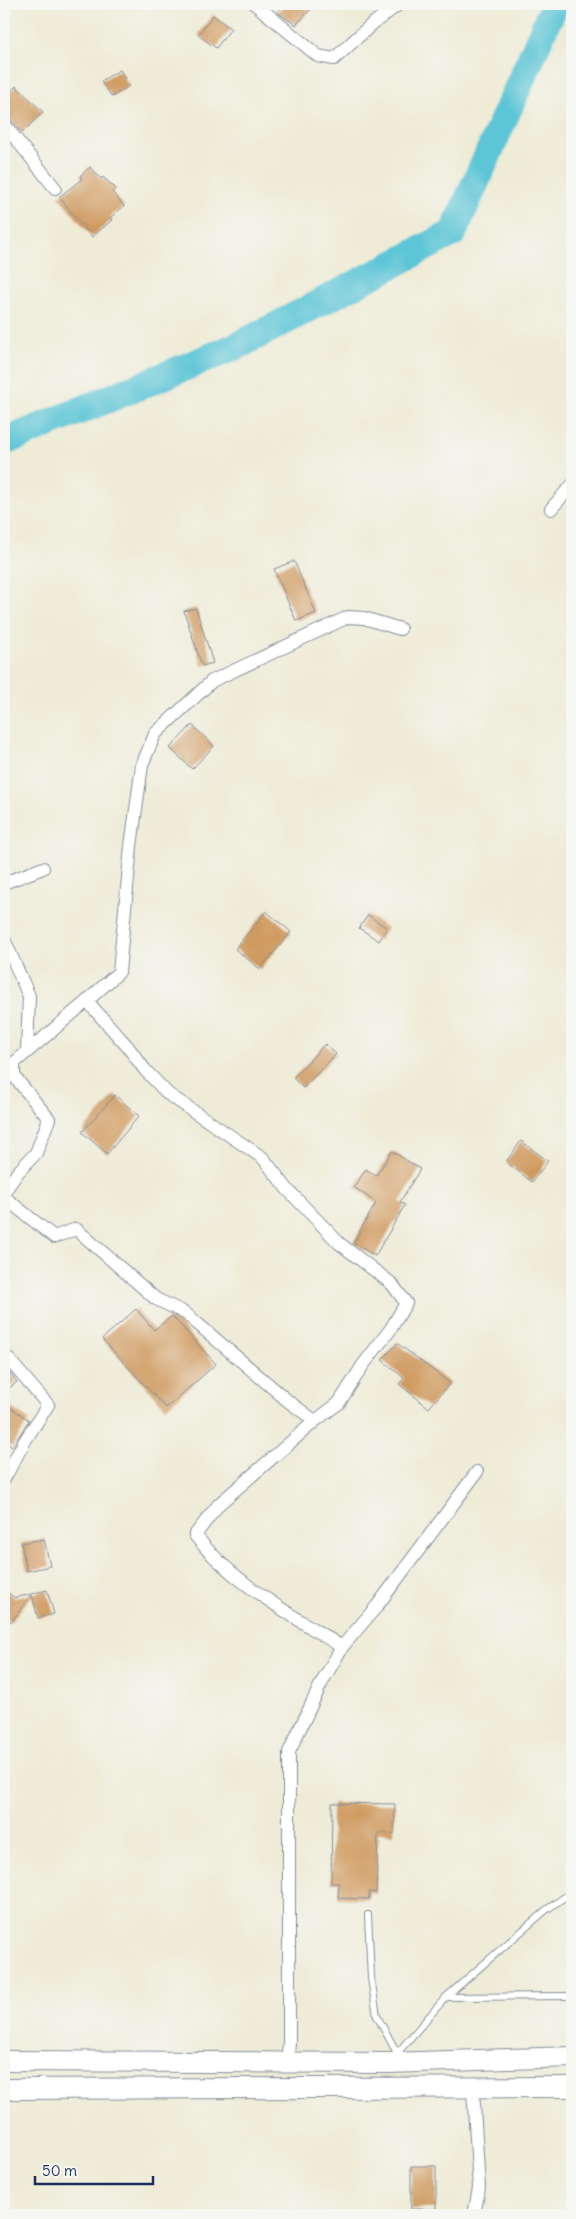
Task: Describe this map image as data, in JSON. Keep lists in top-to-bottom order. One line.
{"scale_bar":"50 m"}
